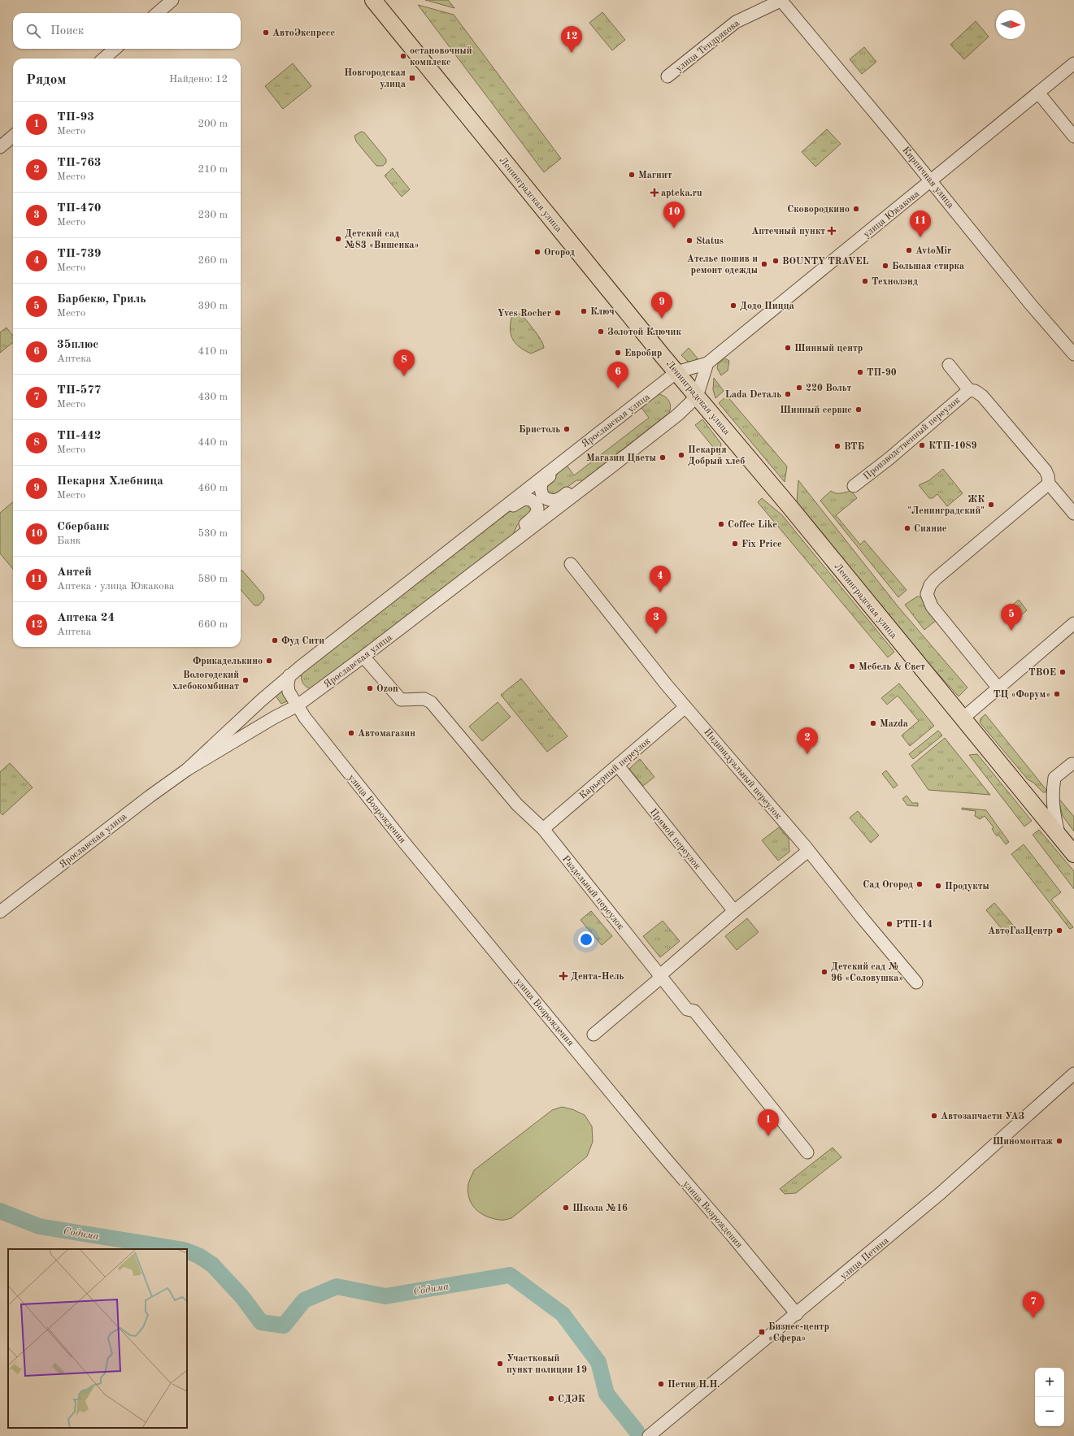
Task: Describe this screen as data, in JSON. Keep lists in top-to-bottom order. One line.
{"streets":{"main road":["Ленинградская улица"],"street":["улица Тендрякова","Кирпичная улица","улица Южакова","Ярославская улица","Производственный переулок","Карьерный переулок","Индивидуальный переулок","улица Возрождения","Прямой переулок","Раздельный переулок","улица Петина"]},"crossings":[["улица Тендрякова","Кирпичная улица"],["Кирпичная улица","улица Южакова"],["Ленинградская улица","улица Южакова"],["Ленинградская улица","Ярославская улица"],["улица Южакова","Ярославская улица"],["Ярославская улица","улица Возрождения"],["Ярославская улица","Раздельный переулок"],["Карьерный переулок","Индивидуальный переулок"],["Карьерный переулок","Прямой переулок"],["Карьерный переулок","Раздельный переулок"],["улица Возрождения","улица Петина"]],"water":["Содима"],"places":{"other":["АвтоЭкспресс","остановочный комплекс","Магнит","Сковородкино","Детский сад №83 «Вишенка»","Status","AvtoMir","Огород","BOUNTY TRAVEL","Ателье пошив и ремонт одежды","Большая стирка","Технолэнд","Додо Пицца","Ключ","Yves Rocher","Золотой Ключик","Шинный центр","Евробир","ТП-90","220 Вольт","Lada Dеталь","Шинный сервис","Бристоль","КТП-1089","ВТБ","Пекарня Добрый хлеб","Магазин Цветы","ЖК \"Ленинградский\"","Coffee Like","Сияние","Fix Price","Фуд Сити","Фрикаделькино","Мебель & Свет","ТВОЕ","Вологодский хлебокомбинат","Ozon","ТЦ «Форум»","Mazda","Автомагазин","Сад Огород","Продукты","РТП-14","АвтоГазЦентр","Детский сад № 96 «Соловушка»","Автозапчасти УАЗ","Шиномонтаж","Школа №16","Участковый пункт полиции 19","Петин Н.Н.","СДЭК"],"transit":["Новгородская улица","Бизнес-центр «Сфера»"],"health":["apteka.ru","Аптечный пункт","Дента-Нель"]},"north":"right","page":{"search":"Поиск","pins":["12","10","11","9","8","6","4","5","3","2","1","7"],"heading":["Рядом","Найдено: 12"],"list":[{"mark":"1","name":"ТП-93","note":"Место","value":"200 m"},{"mark":"2","name":"ТП-763","note":"Место","value":"210 m"},{"mark":"3","name":"ТП-470","note":"Место","value":"230 m"},{"mark":"4","name":"ТП-739","note":"Место","value":"260 m"},{"mark":"5","name":"Барбекю, Гриль","note":"Место","value":"390 m"},{"mark":"6","name":"35плюс","note":"Аптека","value":"410 m"},{"mark":"7","name":"ТП-577","note":"Место","value":"430 m"},{"mark":"8","name":"ТП-442","note":"Место","value":"440 m"},{"mark":"9","name":"Пекарня Хлебница","note":"Место","value":"460 m"},{"mark":"10","name":"Сбербанк","note":"Банк","value":"530 m"},{"mark":"11","name":"Антей","note":"Аптека · улица Южакова","value":"580 m"},{"mark":"12","name":"Аптека 24","note":"Аптека","value":"660 m"}],"map_buttons":["+","−"]}}
